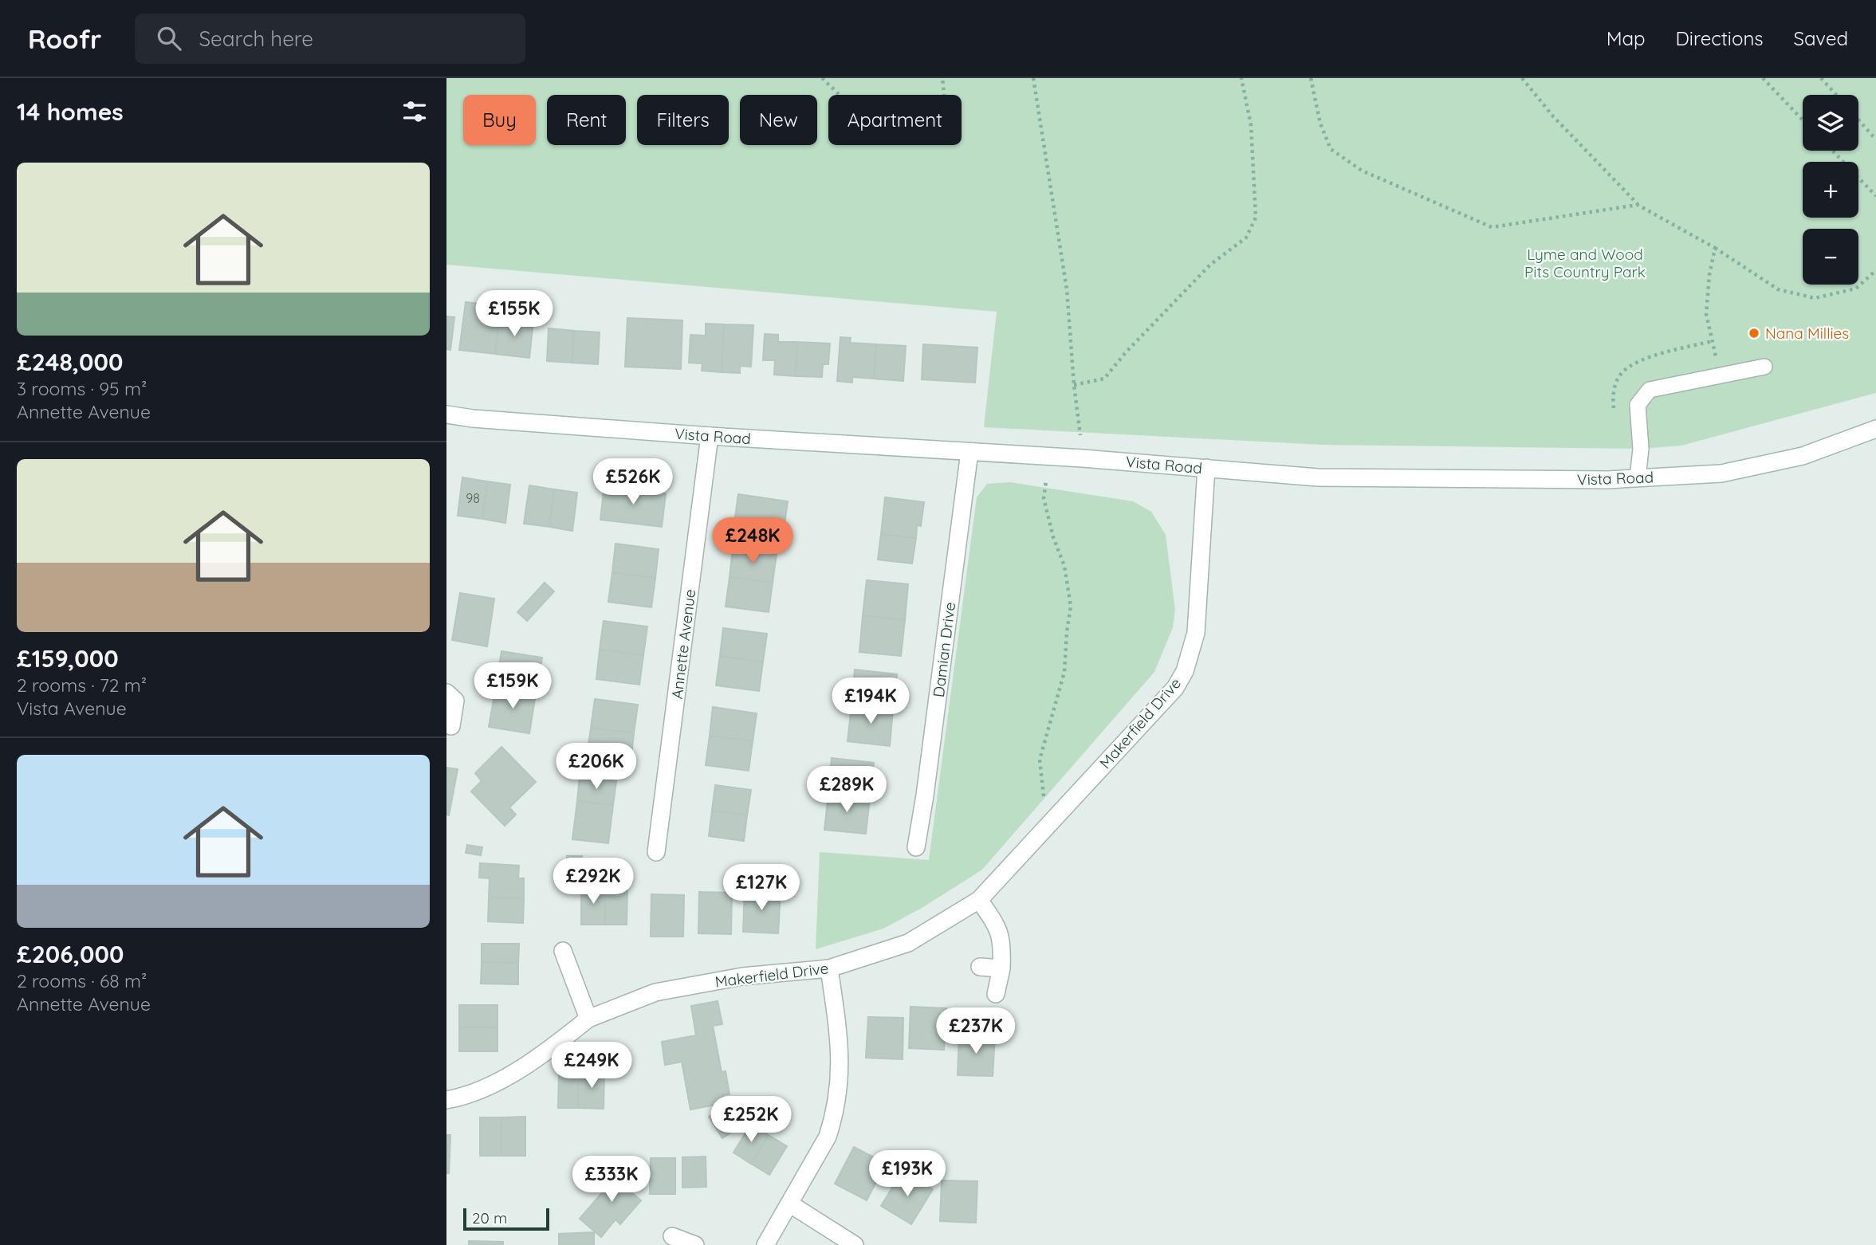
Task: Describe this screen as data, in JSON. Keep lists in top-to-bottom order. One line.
{"streets":{"street":["Vista Road","Annette Avenue","Damian Drive","Makerfield Drive"]},"crossings":[["Vista Road","Annette Avenue"],["Vista Road","Damian Drive"],["Vista Road","Makerfield Drive"]],"parks":["Lyme and Wood Pits Country Park"],"places":["Nana Millies"],"house_numbers":["98"],"scale_bar":"20 m","page":{"header":"Roofr","search":"Search here","nav":["Map","Directions","Saved"],"heading":"14 homes","map_buttons":["+","−"],"chip":["Buy","Rent","Filters","New","Apartment"],"list":[{"name":"£248,000","note":"3 rooms · 95 m² · Annette Avenue"},{"name":"£159,000","note":"2 rooms · 72 m² · Vista Avenue"},{"name":"£206,000","note":"2 rooms · 68 m² · Annette Avenue"}],"price":["£155K","£526K","£248K","£159K","£194K","£206K","£289K","£292K","£127K","£237K","£249K","£252K","£193K","£333K"],"scale":"20 m"}}
